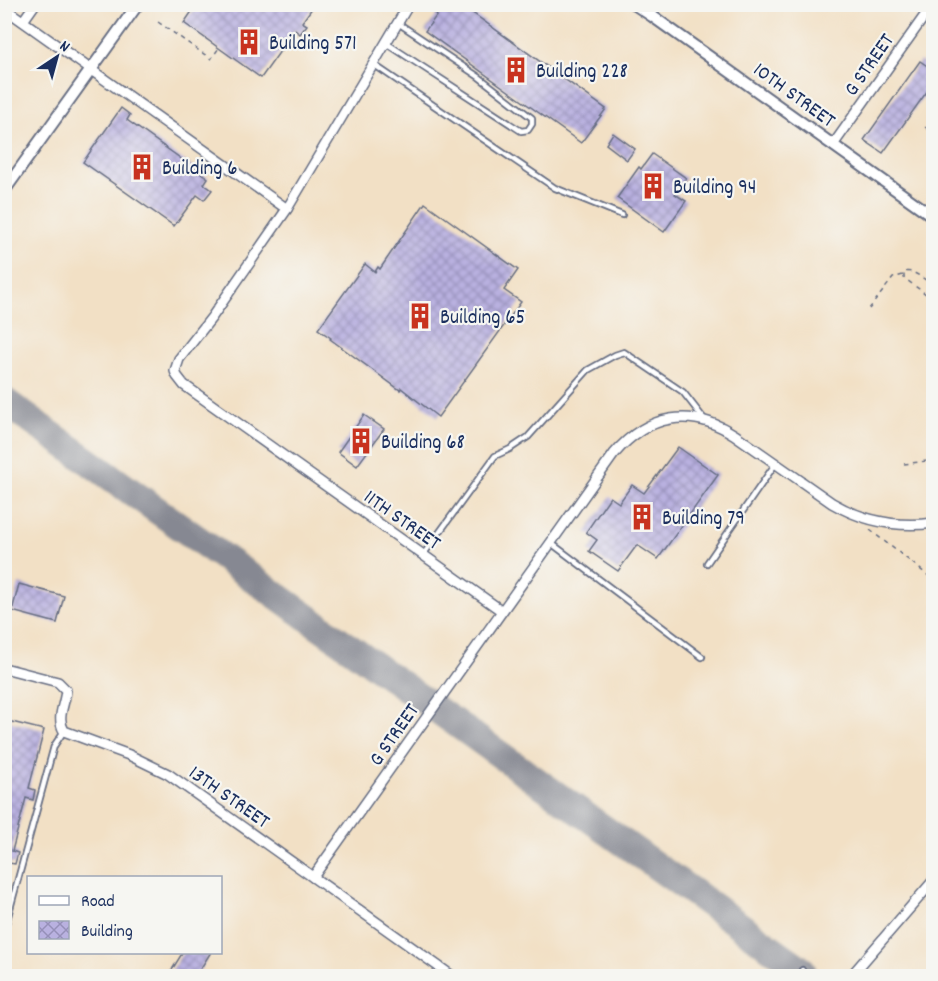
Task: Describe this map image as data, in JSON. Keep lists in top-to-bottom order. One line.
{"streets":{"street":["G STREET","10TH STREET","11TH STREET","13TH STREET"]},"crossings":[["G STREET","10TH STREET"],["G STREET","11TH STREET"],["G STREET","13TH STREET"]],"places":{"building":["Building 571","Building 228","Building 6","Building 94","Building 65","Building 68","Building 79"]},"legend":["Road","Building"],"north":"top right"}
